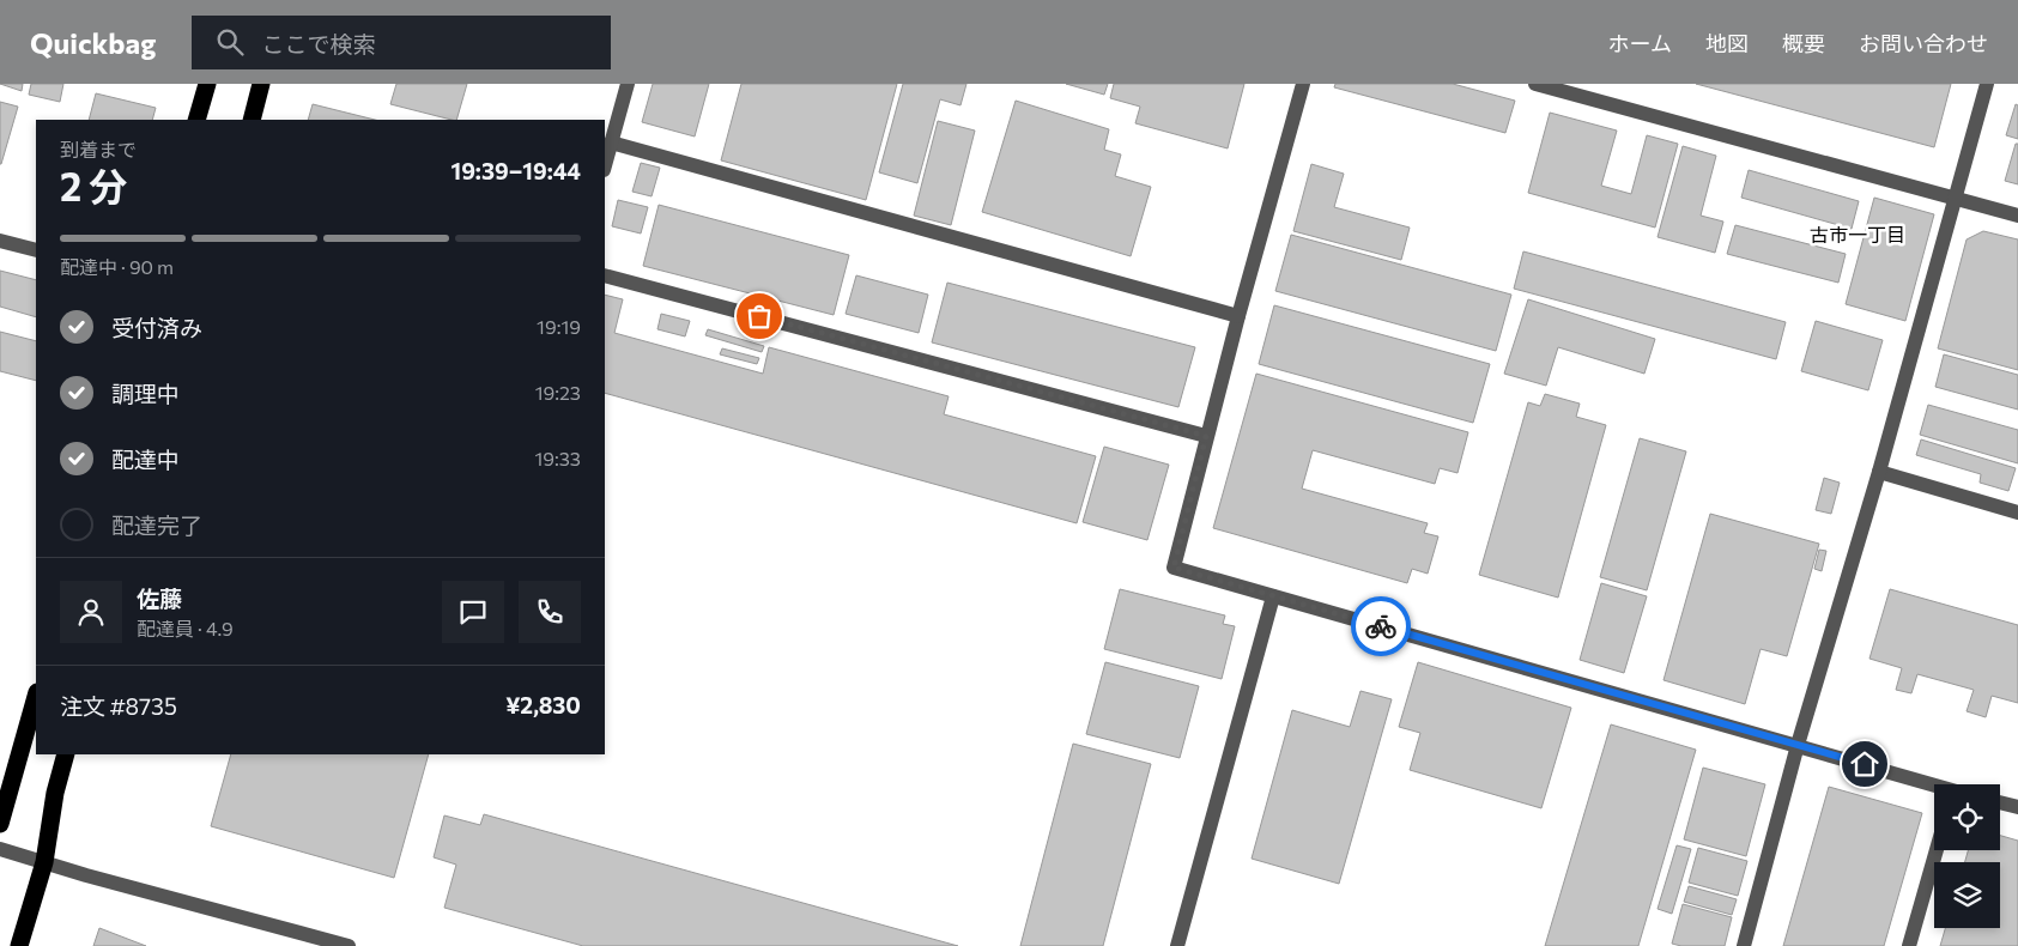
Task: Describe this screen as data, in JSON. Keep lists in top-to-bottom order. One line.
{"districts":["古市一丁目"],"page":{"header":"Quickbag","search":"ここで検索","nav":["ホーム","地図","概要","お問い合わせ"],"heading":["2 分","到着まで","19:39–19:44"],"panel":["佐藤","配達員 · 4.9","注文 #8735","¥2,830"],"bar":"配達中 · 90 m","list":[["受付済み","19:19"],["調理中","19:23"],["配達中","19:33"],"配達完了"]}}
